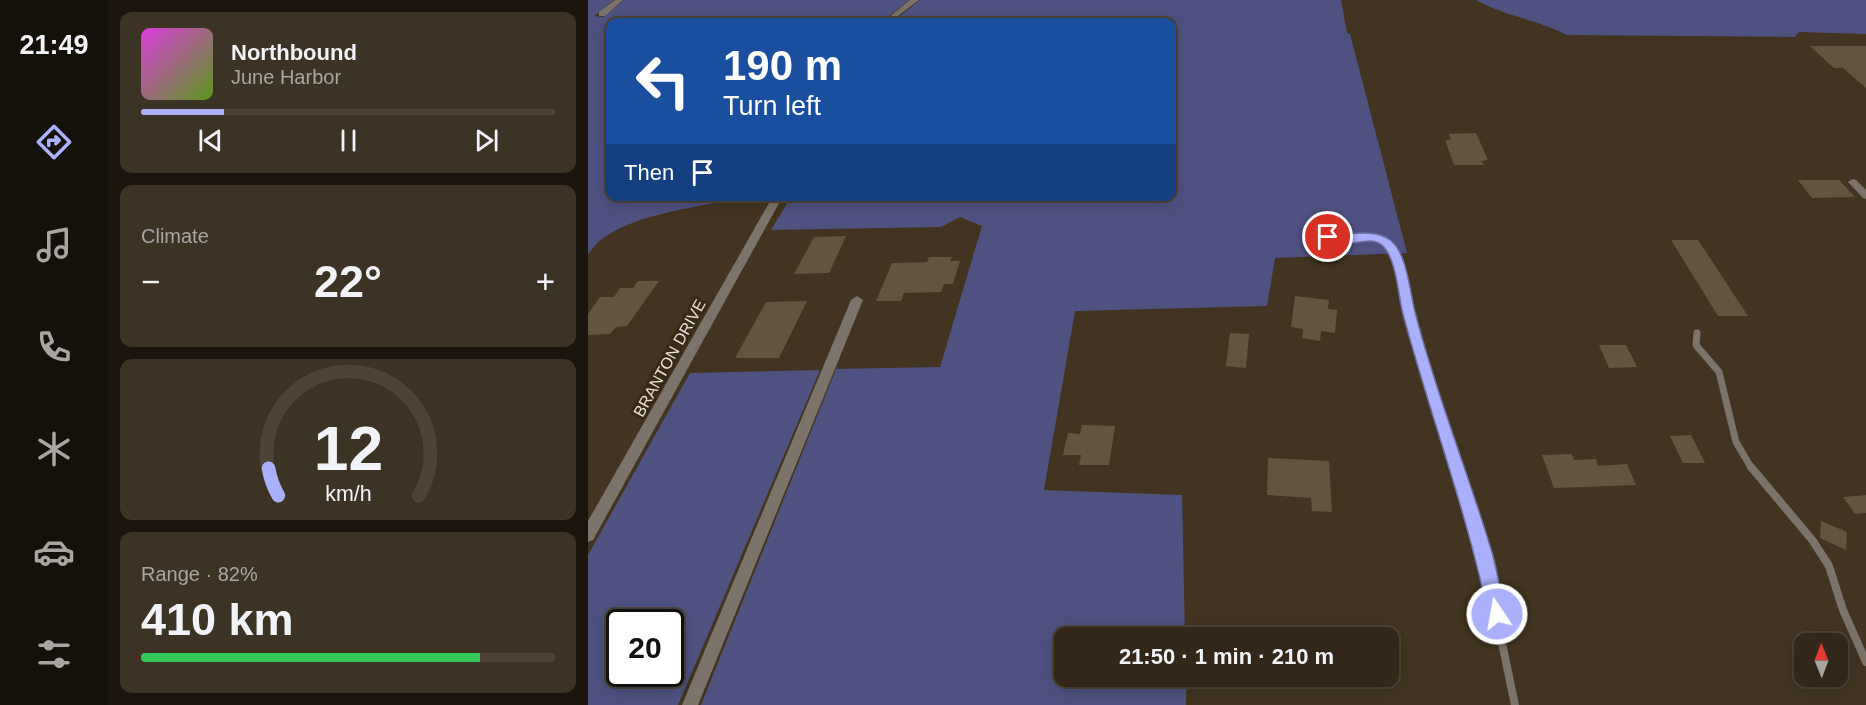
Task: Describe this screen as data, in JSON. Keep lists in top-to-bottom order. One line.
{"streets":{"street":["BRANTON DRIVE"]},"north":"top","page":{"tabs":"21:49","turn":["190 m","Turn left"],"song":["Northbound","June Harbor"],"then":"Then","tile":["Climate",["Range · 82%","410 km"]],"heat":["−","22°","+"],"limit":"20","trip":"21:50 · 1 min · 210 m","gauge":["12","km/h"]}}
